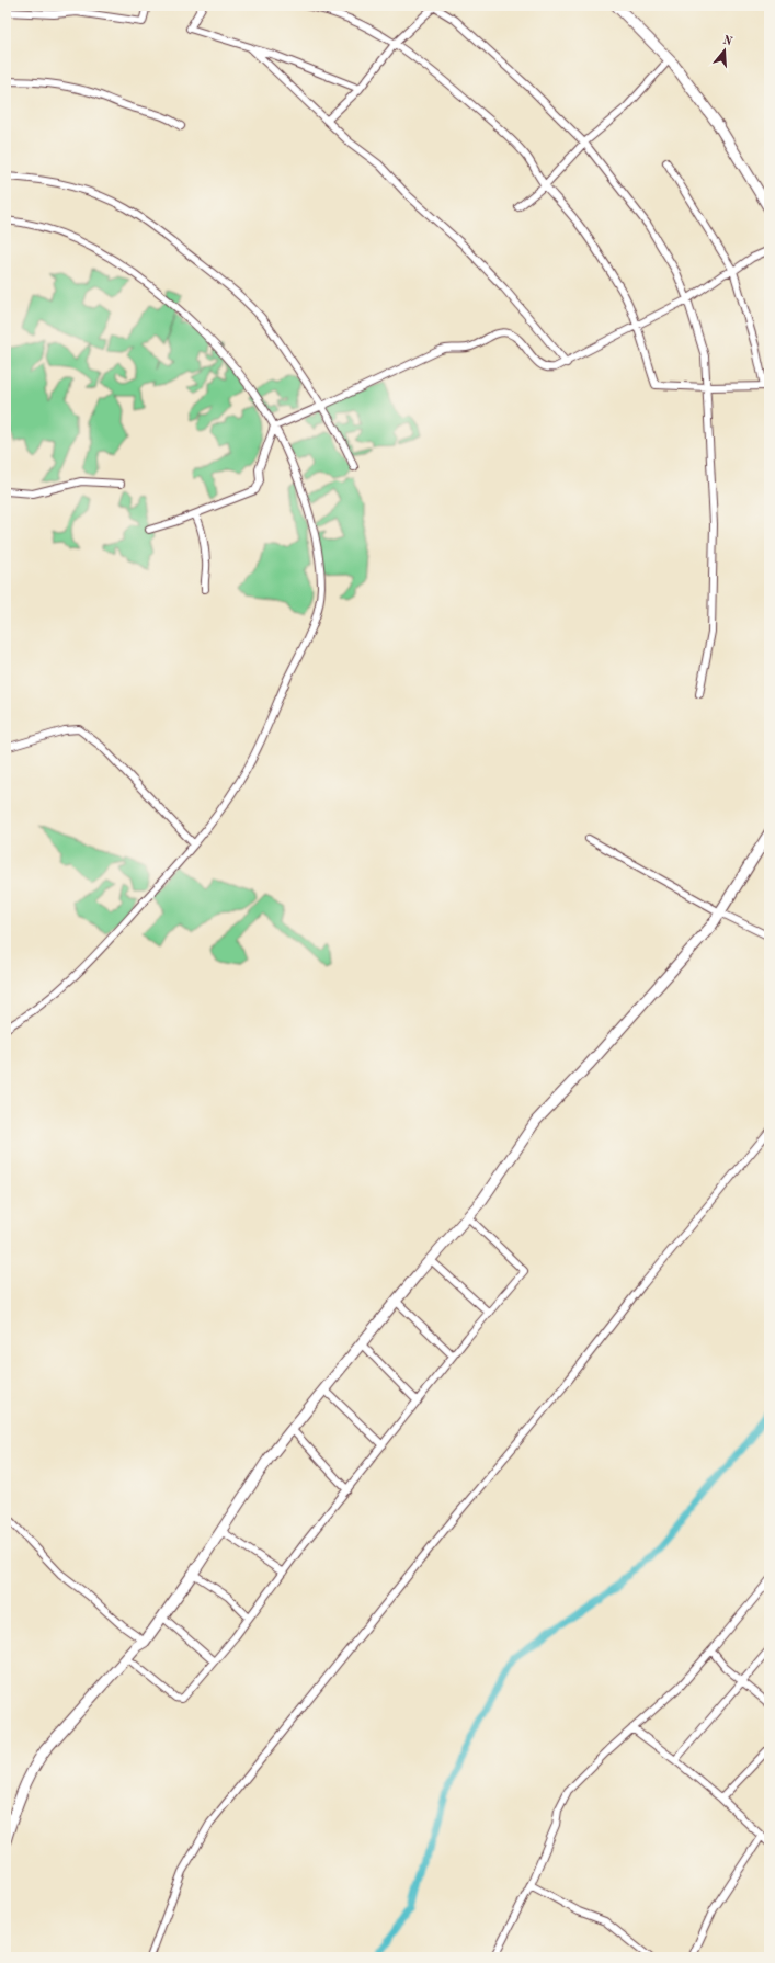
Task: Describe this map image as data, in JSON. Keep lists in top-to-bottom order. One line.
{"north":"top"}
